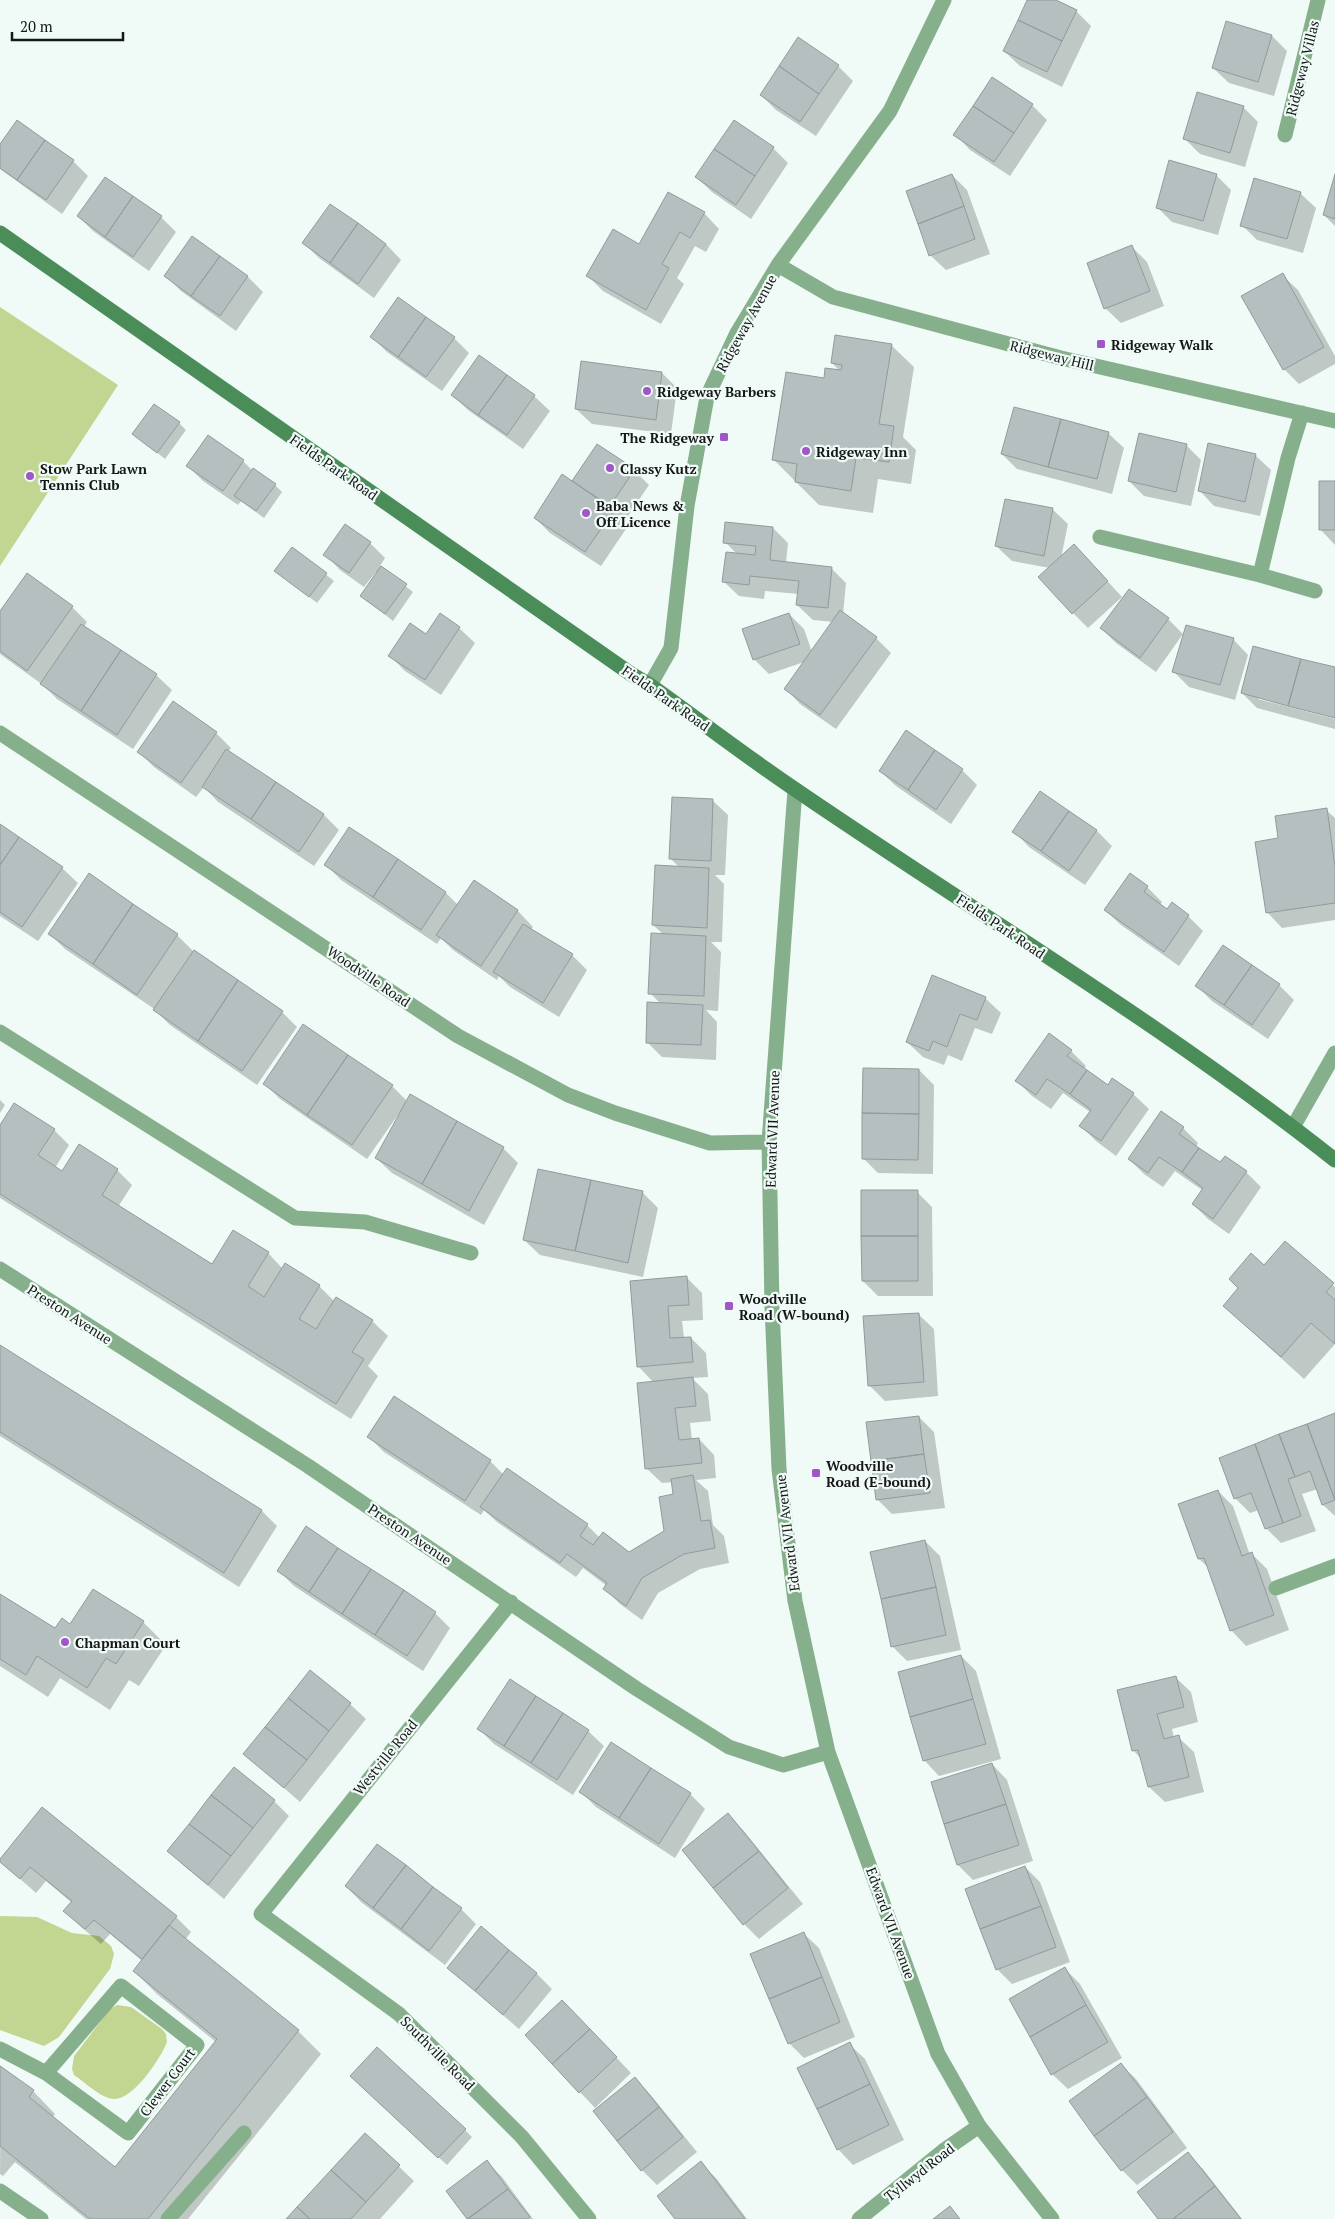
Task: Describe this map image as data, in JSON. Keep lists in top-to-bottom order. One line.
{"streets":{"main road":["Fields Park Road"],"street":["Ridgeway Villas","Ridgeway Avenue","Ridgeway Hill","Woodville Road","Edward VII Avenue","Preston Avenue","Westville Road","Southville Road","Clewer Court","Tyllwyd Road"]},"crossings":[["Ridgeway Avenue","Ridgeway Hill"],["Ridgeway Avenue","Fields Park Road"],["Fields Park Road","Edward VII Avenue"],["Woodville Road","Edward VII Avenue"],["Edward VII Avenue","Preston Avenue"],["Edward VII Avenue","Tyllwyd Road"],["Preston Avenue","Westville Road"],["Westville Road","Southville Road"]],"places":{"transit":["Ridgeway Walk","The Ridgeway","Woodville Road (W-bound)","Woodville Road (E-bound)"],"other":["Ridgeway Barbers","Ridgeway Inn","Classy Kutz","Stow Park Lawn Tennis Club","Baba News & Off Licence","Chapman Court"]},"scale_bar":"20 m"}
